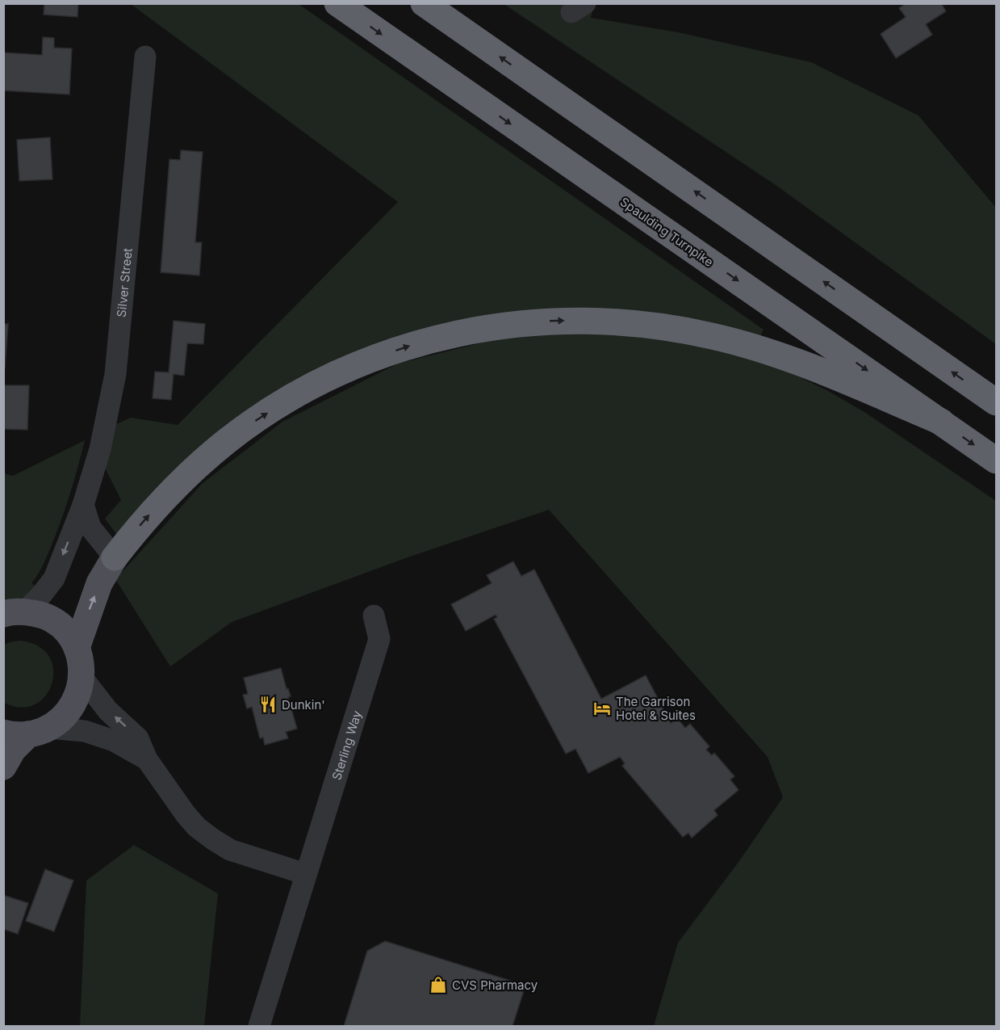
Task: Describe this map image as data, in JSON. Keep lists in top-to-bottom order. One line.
{"streets":{"highway":["Spaulding Turnpike"],"street":["Silver Street","Sterling Way"]},"places":{"restaurant":["Dunkin'"],"hotel":["The Garrison Hotel & Suites"],"shop":["CVS Pharmacy"]}}
